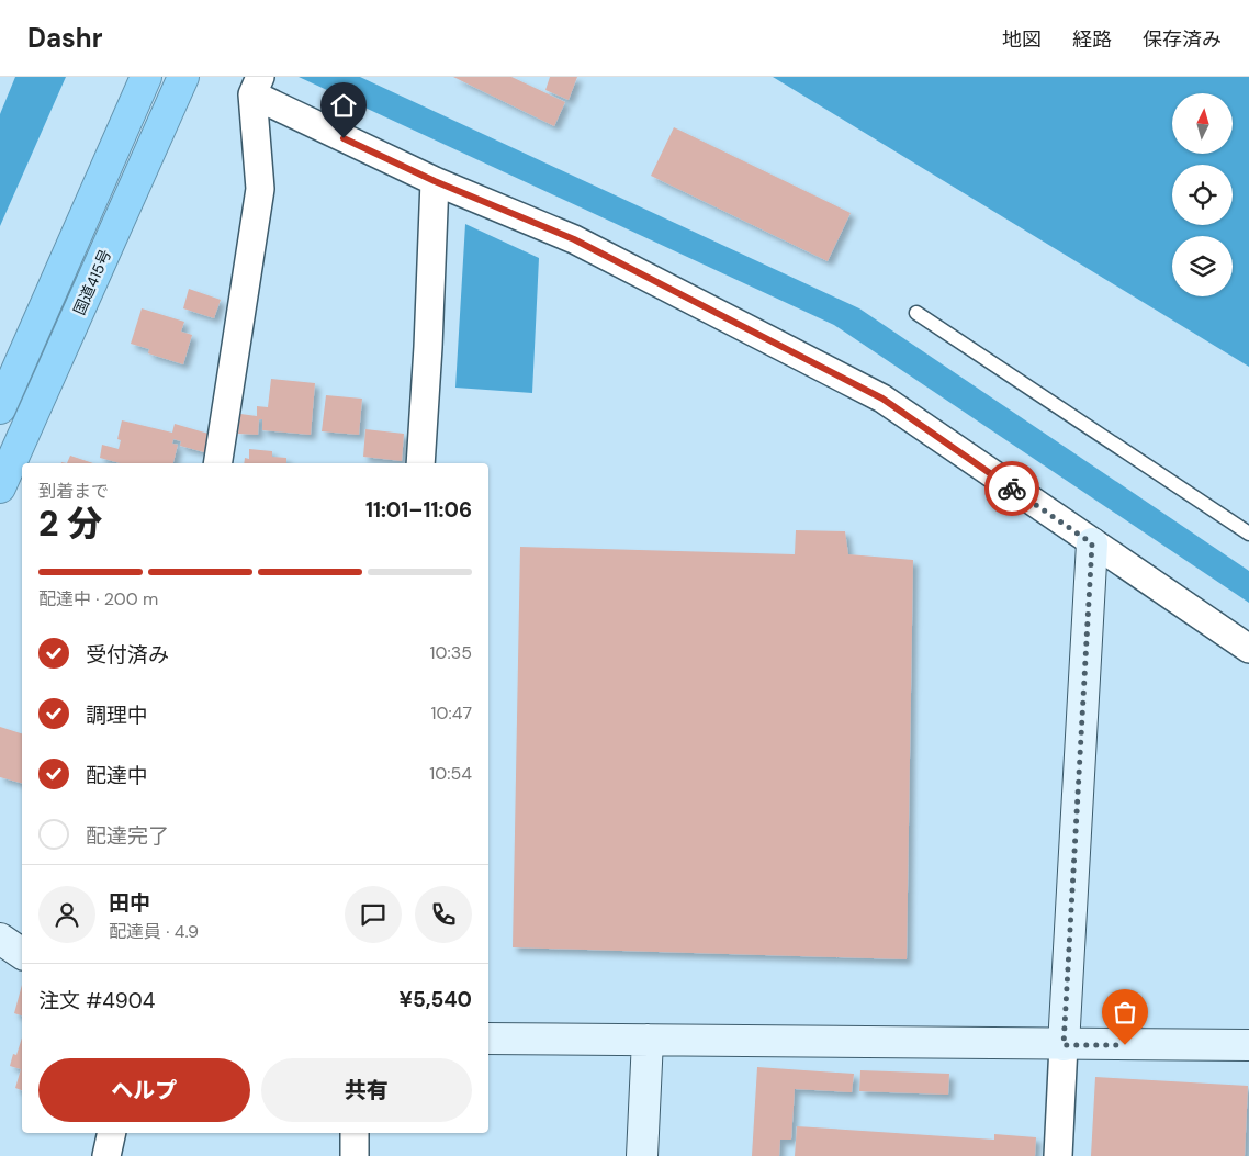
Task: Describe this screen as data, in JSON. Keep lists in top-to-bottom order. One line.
{"streets":{"highway":["国道415号"]},"north":"top","page":{"header":"Dashr","nav":["地図","経路","保存済み"],"heading":["2 分","到着まで","11:01–11:06"],"panel":["田中","配達員 · 4.9","注文 #4904","¥5,540"],"bar":"配達中 · 200 m","list":[["受付済み","10:35"],["調理中","10:47"],["配達中","10:54"],"配達完了"],"buttons":["ヘルプ","共有"]}}
